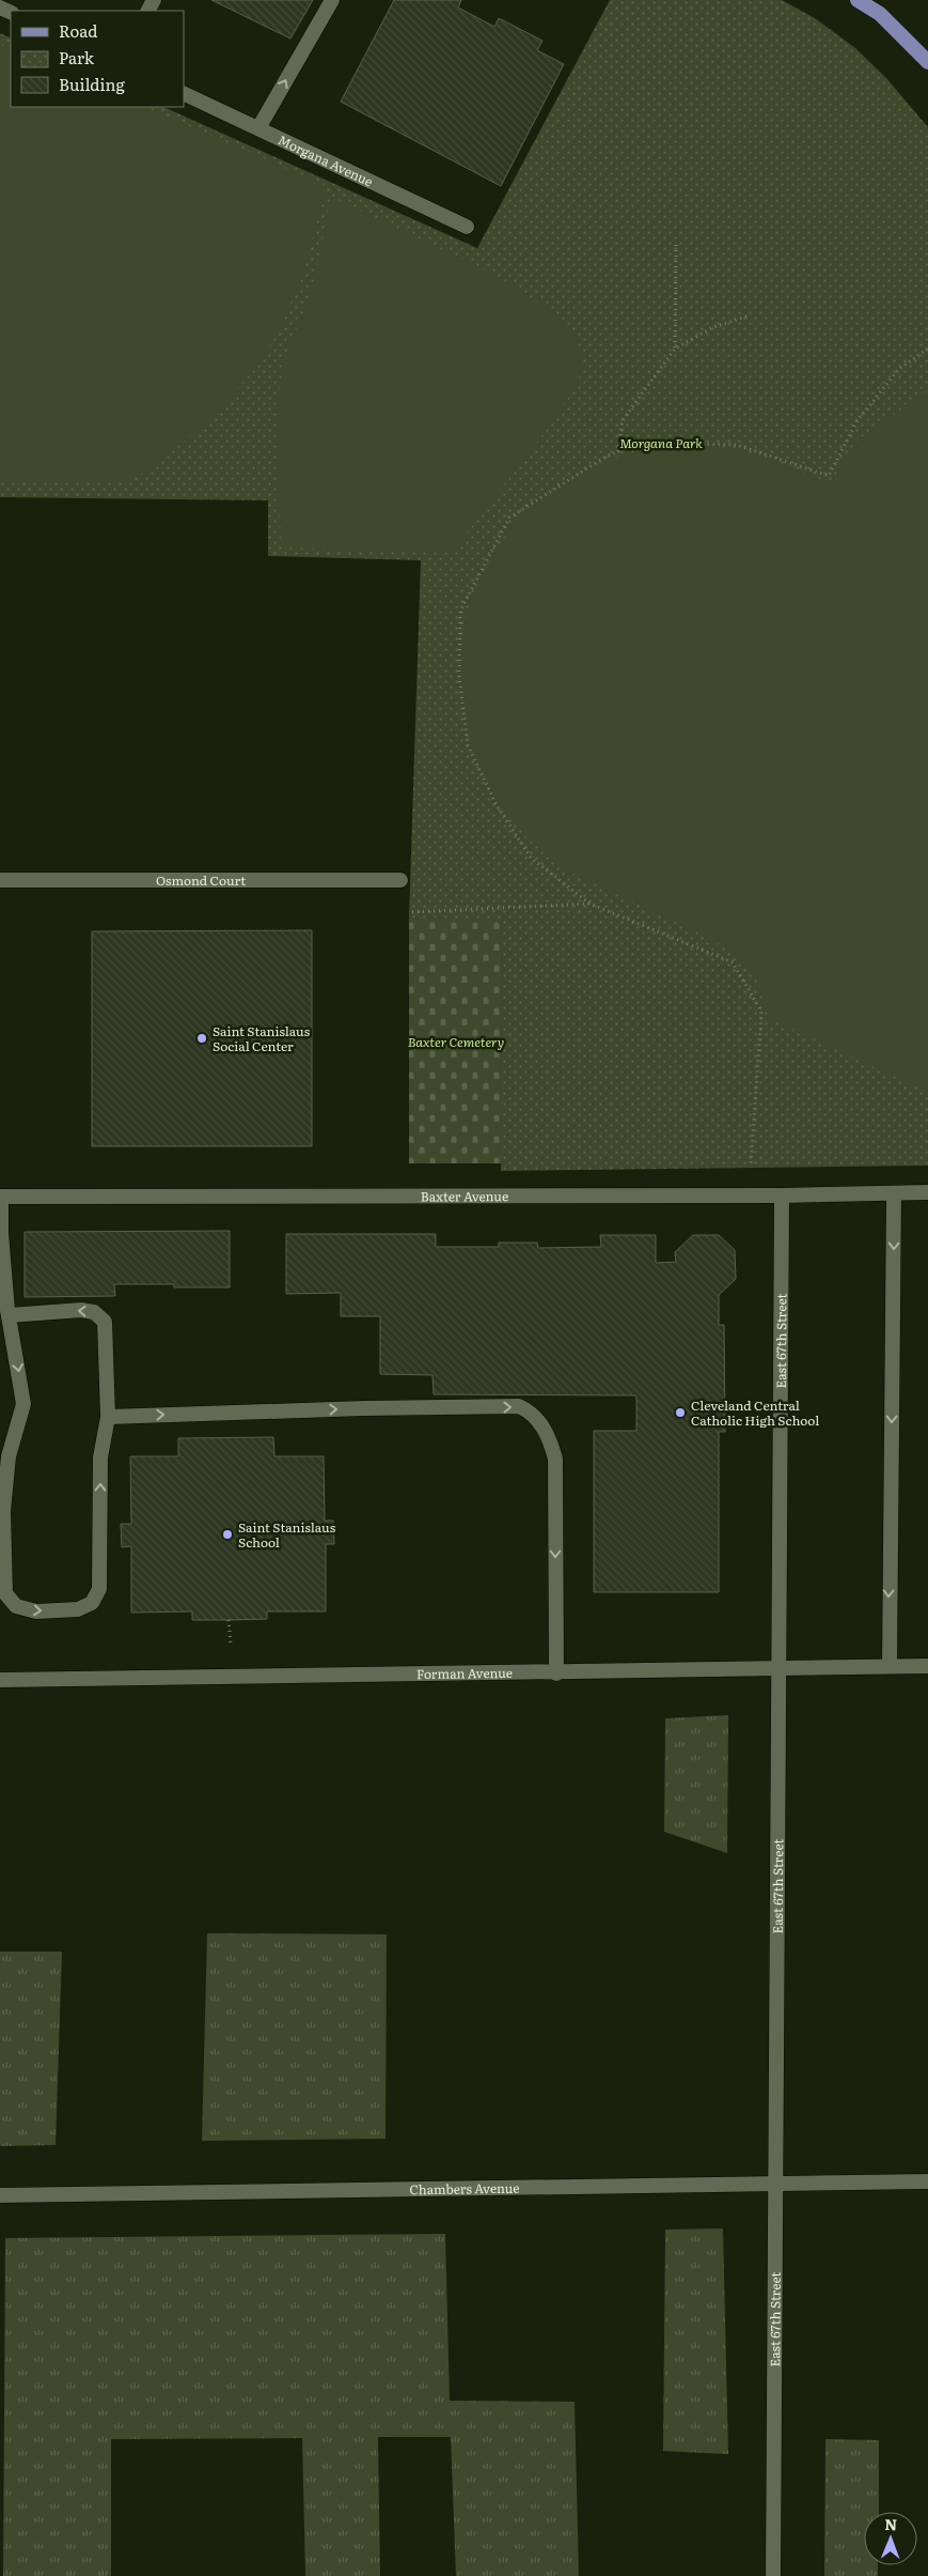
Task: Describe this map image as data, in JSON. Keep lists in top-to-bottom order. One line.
{"streets":{"street":["Morgana Avenue","Osmond Court","Baxter Avenue","East 67th Street","Forman Avenue","Chambers Avenue"]},"crossings":[["Baxter Avenue","East 67th Street"],["East 67th Street","Forman Avenue"],["East 67th Street","Chambers Avenue"]],"parks":["Morgana Park","Baxter Cemetery"],"places":["Saint Stanislaus Social Center","Cleveland Central Catholic High School","Saint Stanislaus School"],"legend":["Road","Park","Building"],"north":"top"}
